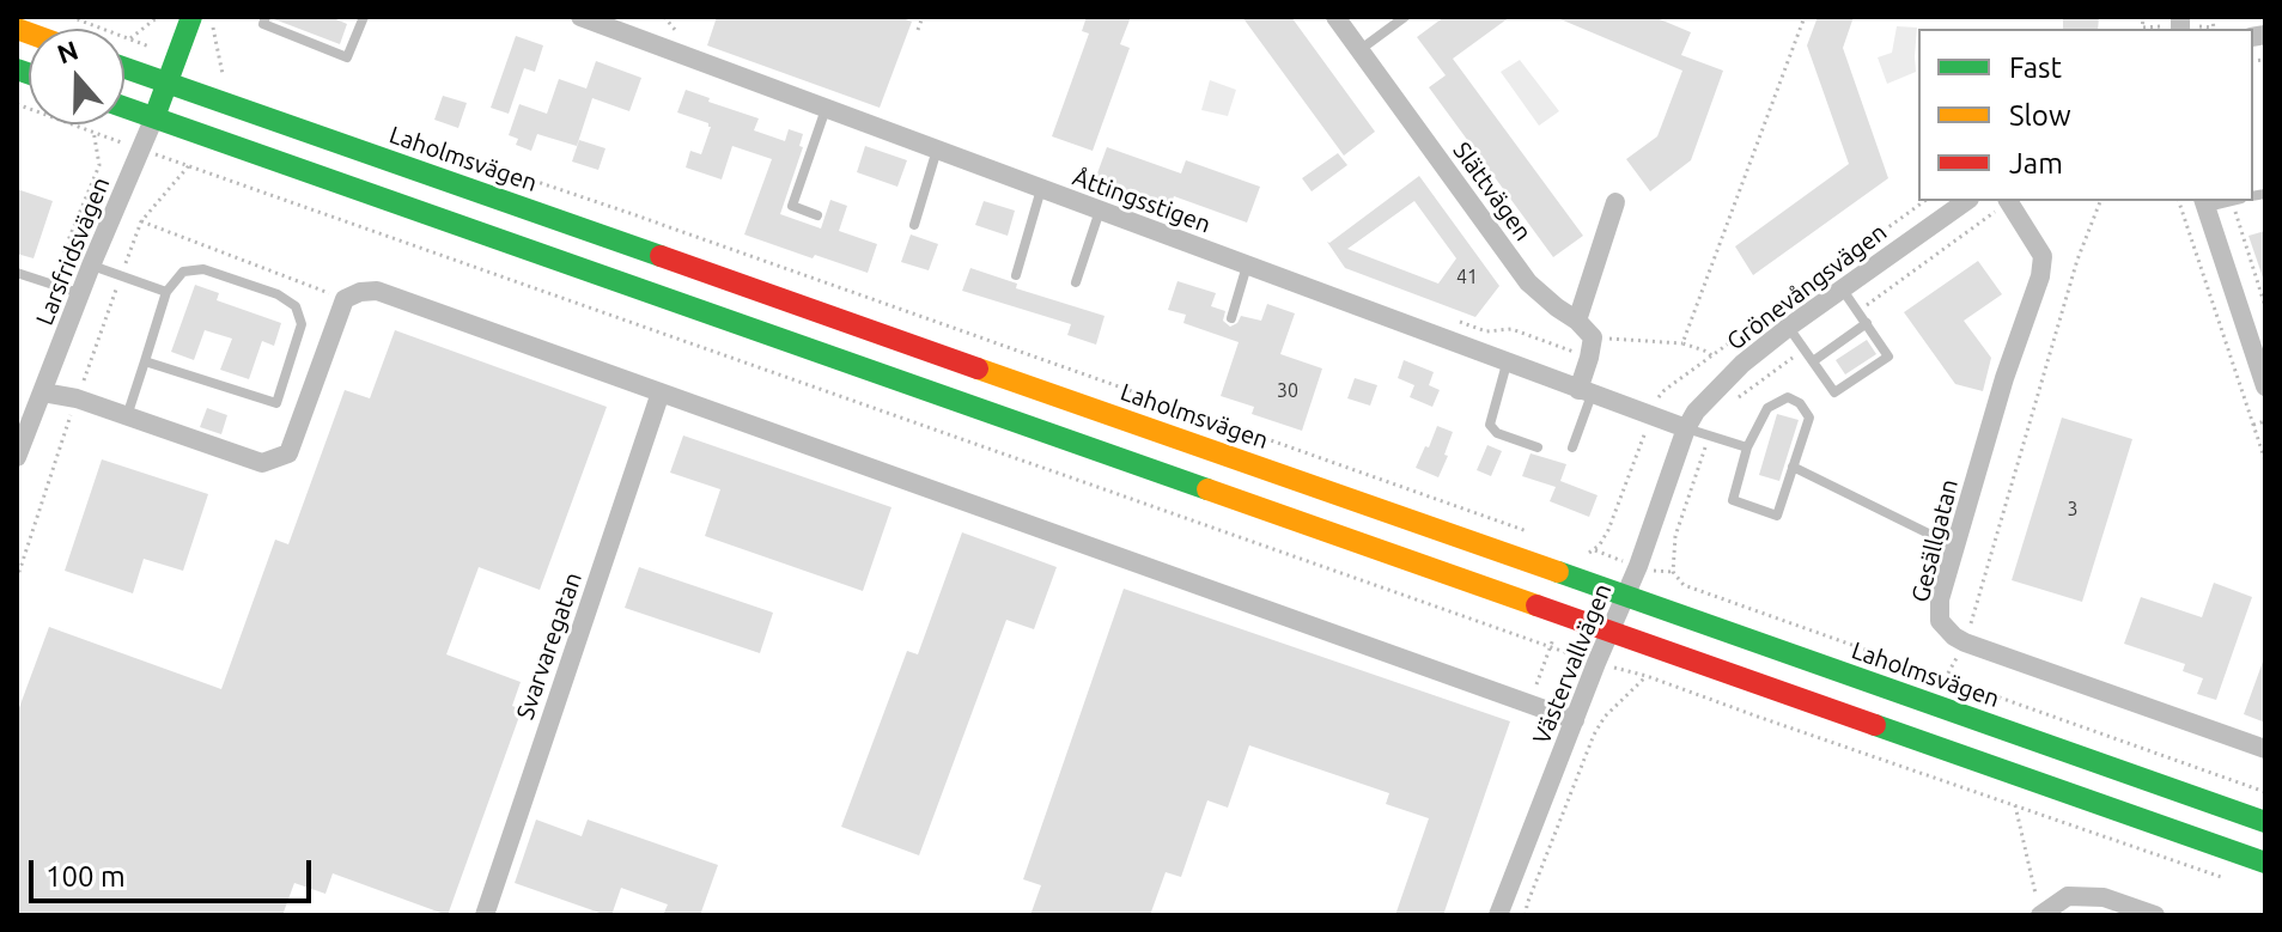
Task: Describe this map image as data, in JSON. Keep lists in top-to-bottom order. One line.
{"streets":{"main road":["Laholmsvägen"],"street":["Slättvägen","Åttingsstigen","Larsfridsvägen","Grönevångsvägen","Gesällgatan","Svarvaregatan","Västervallvägen"]},"crossings":[["Laholmsvägen","Västervallvägen"],["Åttingsstigen","Grönevångsvägen"],["Åttingsstigen","Västervallvägen"],["Grönevångsvägen","Västervallvägen"]],"house_numbers":["41","30","3"],"legend":["Fast","Slow","Jam"],"scale_bar":"100 m","north":"top"}
